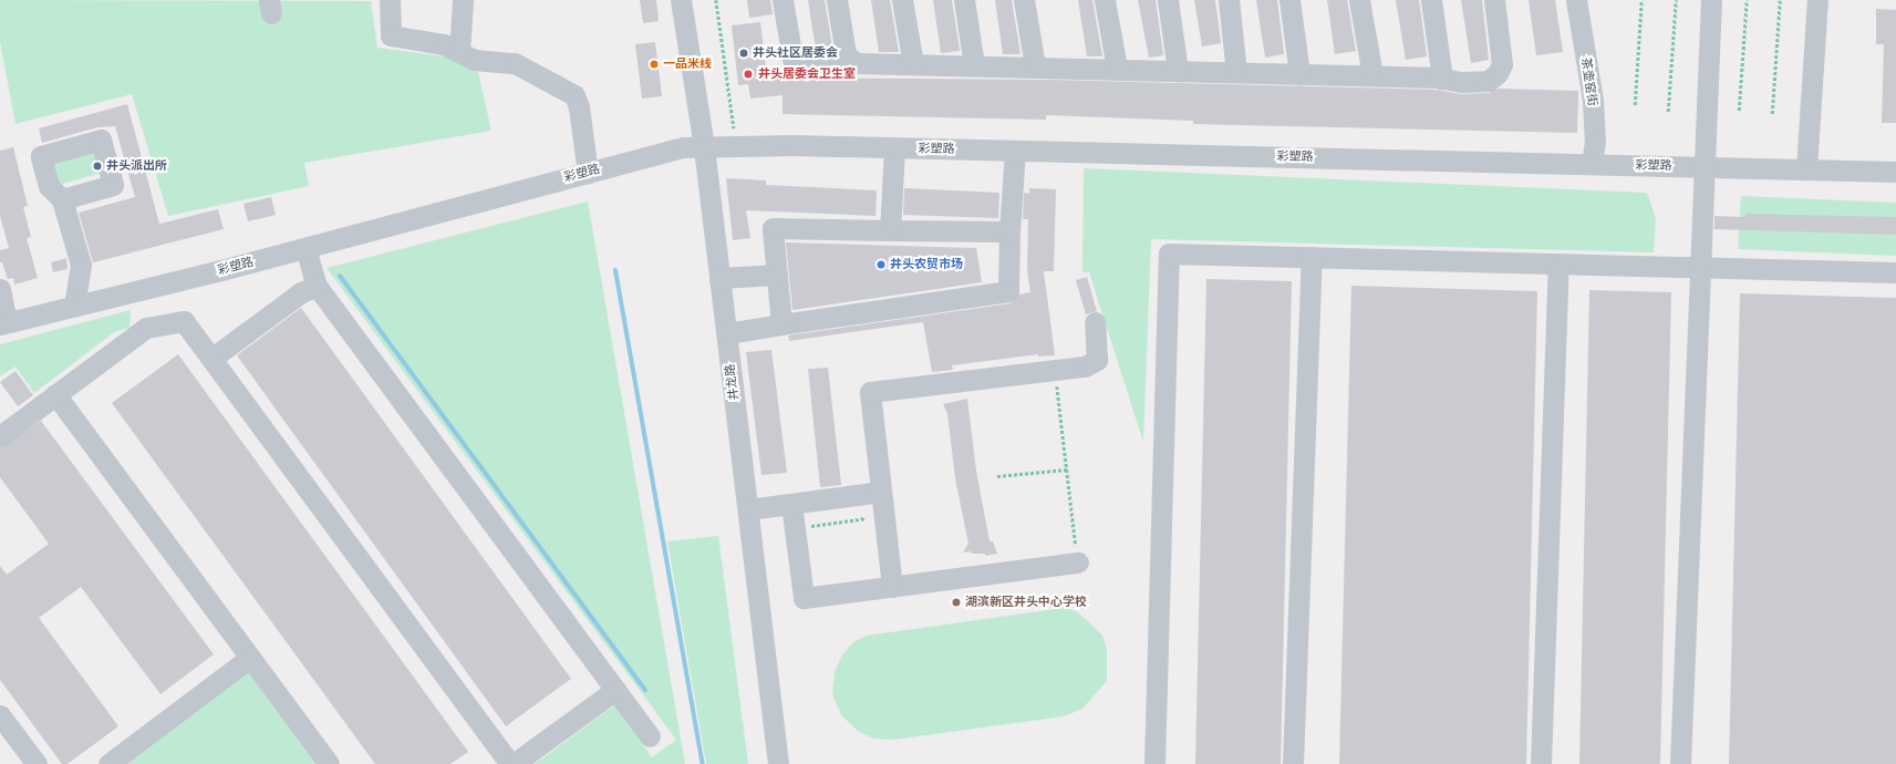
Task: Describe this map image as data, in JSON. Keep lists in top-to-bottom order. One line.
{"streets":{"street":["茶壶窑街","彩塑路","井龙路"]},"crossings":[["茶壶窑街","彩塑路"],["彩塑路","井龙路"]],"places":["井头社区居委会","一品米线","井头居委会卫生室","井头派出所","井头农贸市场","湖滨新区井头中心学校"]}
